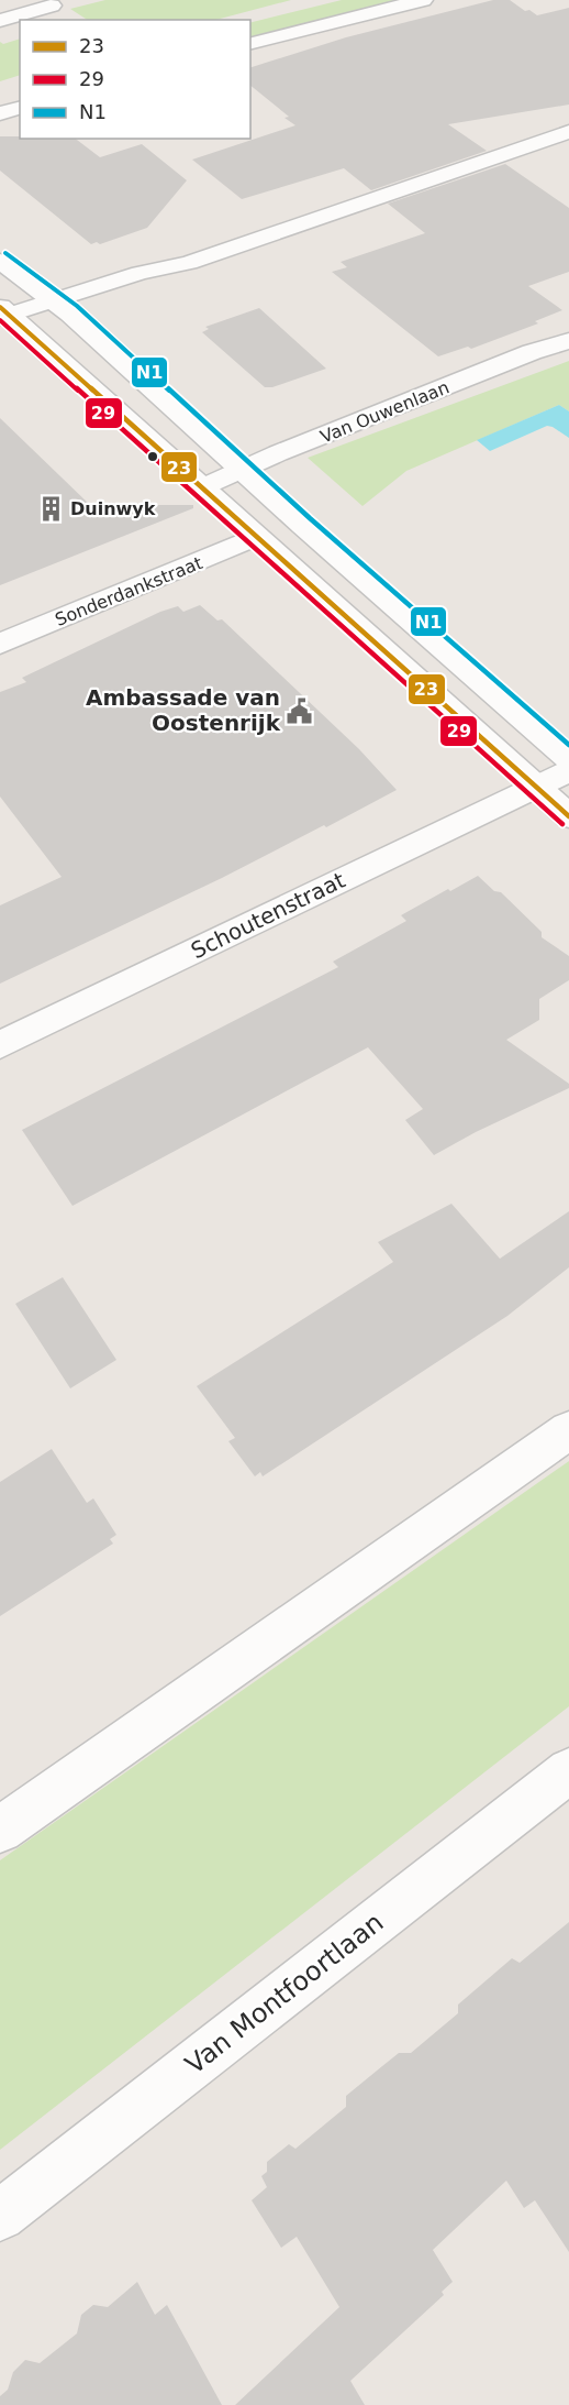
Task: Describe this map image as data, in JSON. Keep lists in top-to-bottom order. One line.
{"streets":{"street":["Van Ouwenlaan","Sonderdankstraat","Schoutenstraat","Van Montfoortlaan"]},"places":{"building":["Duinwyk"],"public building":["Ambassade van Oostenrijk"]},"lines":["transit line N1","transit line 23","transit line 29"],"legend":["23","29","N1"]}
